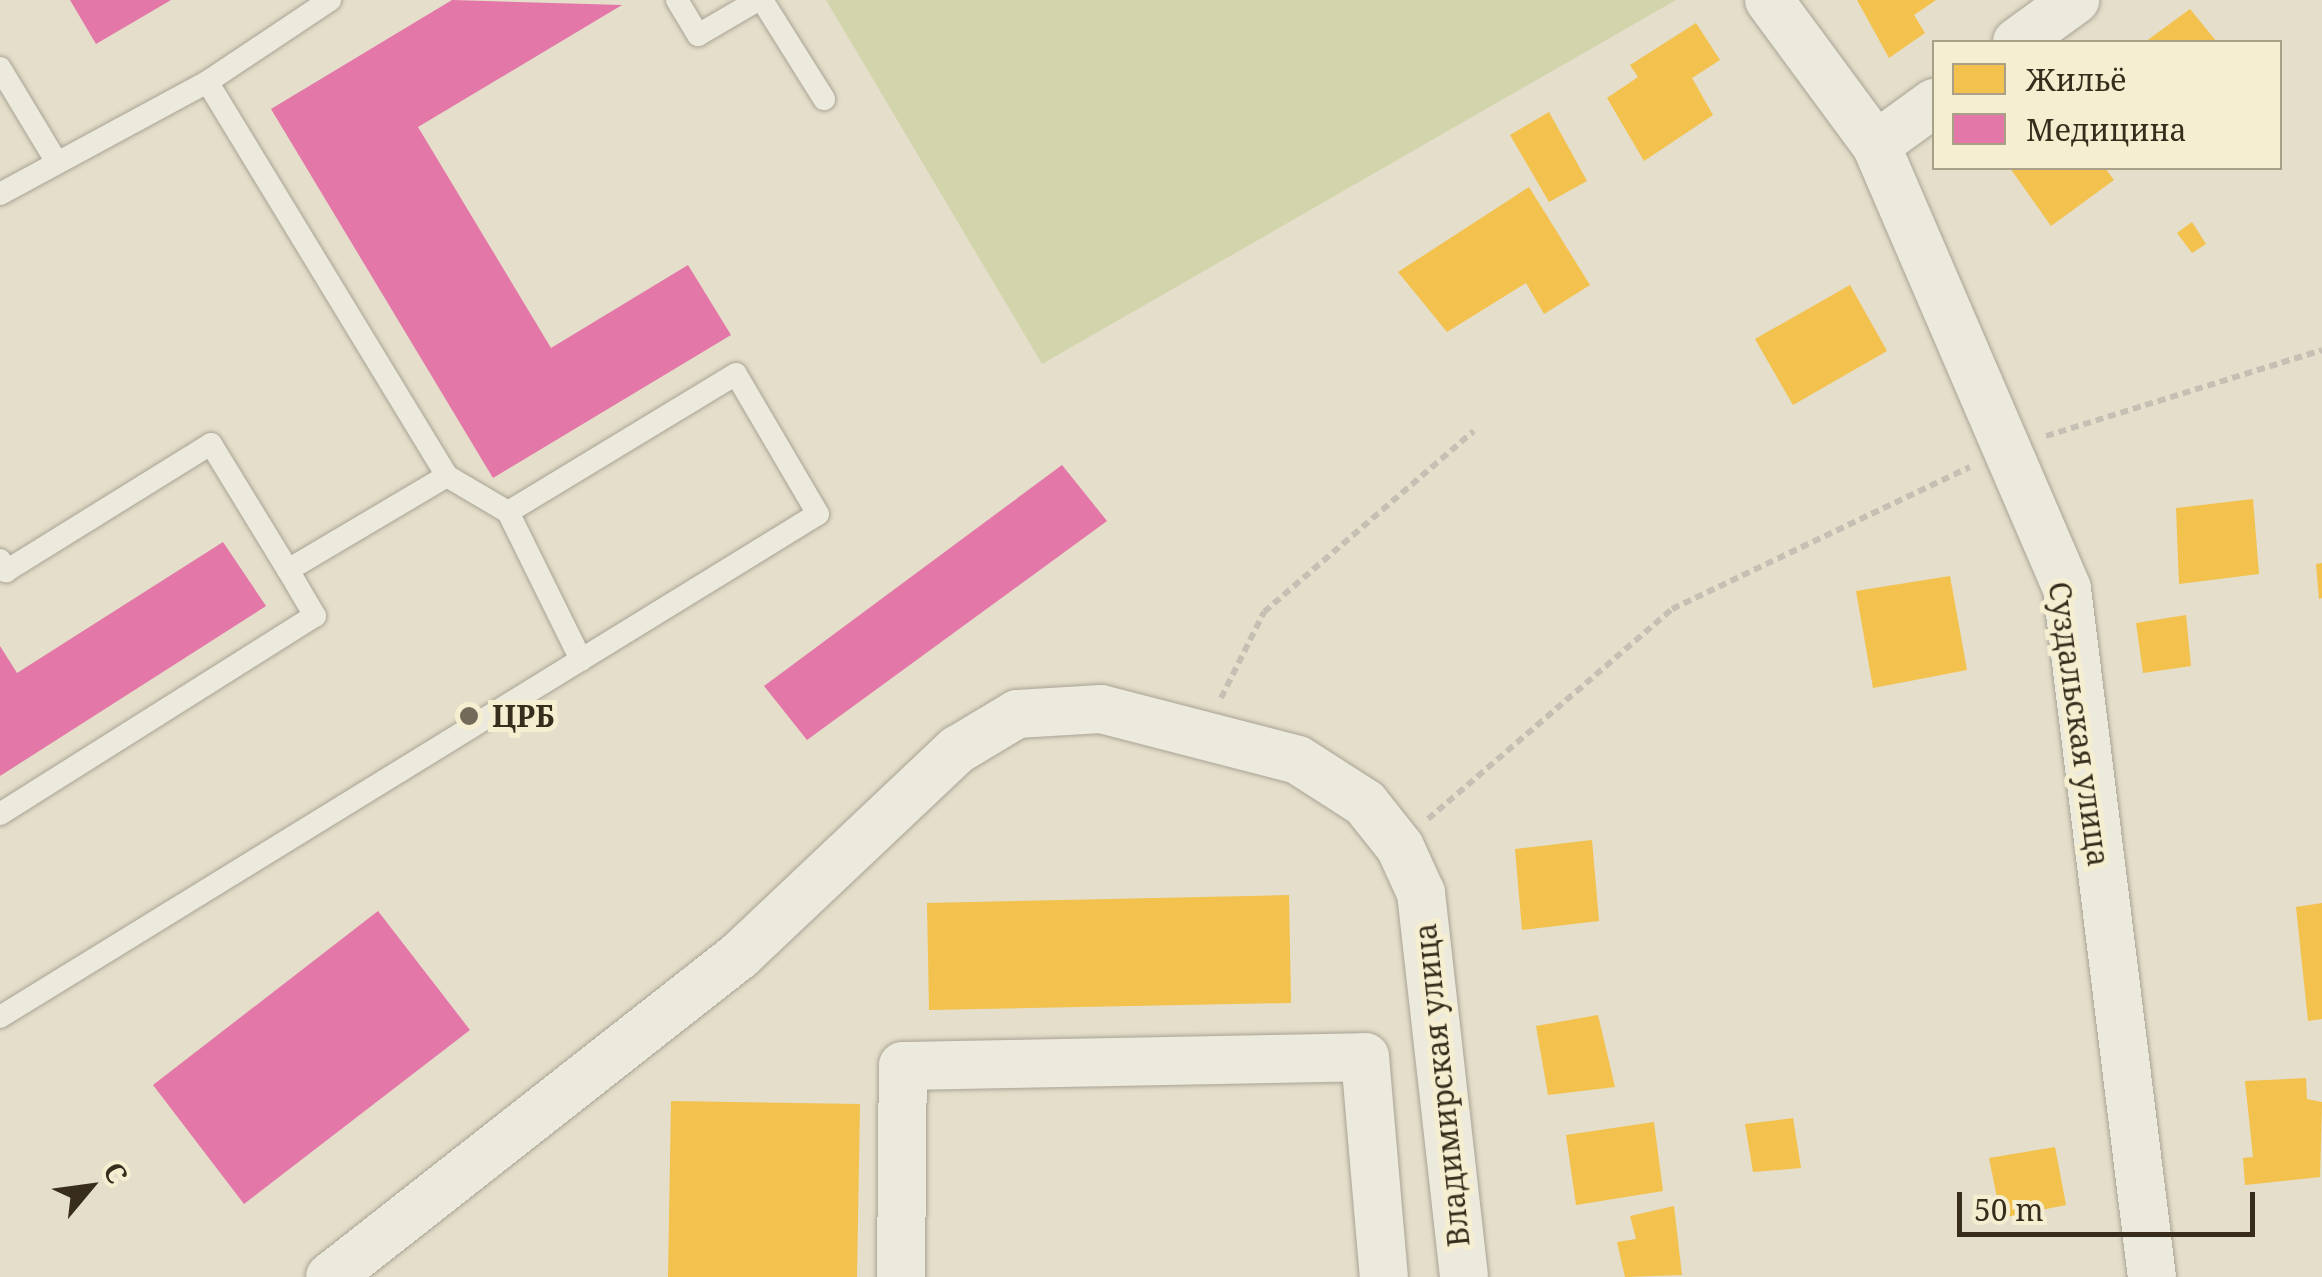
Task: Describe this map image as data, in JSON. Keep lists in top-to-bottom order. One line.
{"streets":{"street":["Суздальская улица","Владимирская улица"]},"places":["ЦРБ"],"legend":["Жильё","Медицина"],"scale_bar":"50 m","north":"top right"}
